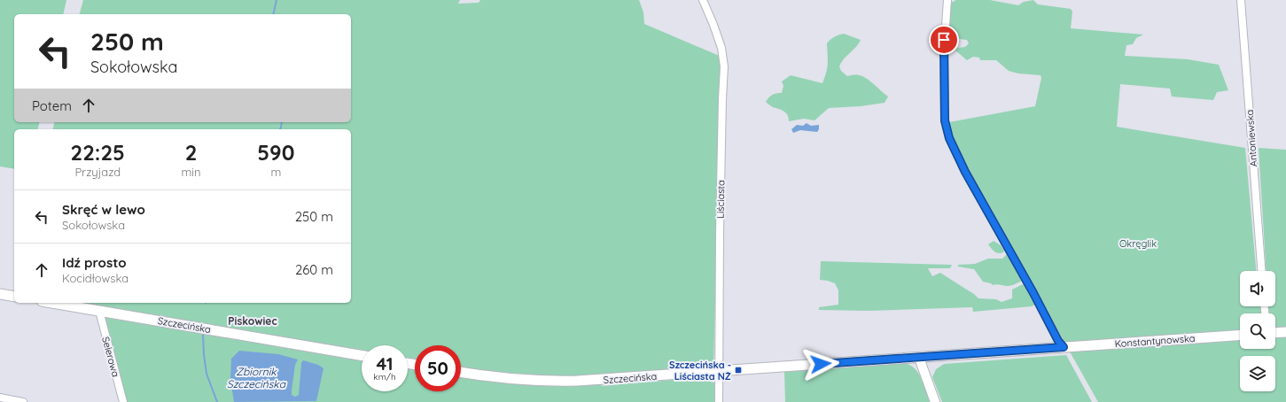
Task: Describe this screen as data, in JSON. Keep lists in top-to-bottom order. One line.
{"streets":{"main road":["Szczecińska","Konstantynowska"],"street":["Antoniewska","Liściasta","Selerowa"]},"crossings":[["Liściasta","Szczecińska"],["Szczecińska","Konstantynowska"],["Szczecińska","Selerowa"]],"districts":["Piskowiec"],"water":["Zbiornik Szczecińska"],"parks":["Okręglik"],"places":{"transit":["Szczecińska - Liściasta NŻ"]},"page":{"turn":["250 m","Sokołowska"],"then":"Potem","eta":["22:25","Przyjazd","2","min","590","m"],"list":[{"name":"Skręć w lewo","note":"Sokołowska","value":"250 m"},{"name":"Idź prosto","note":"Kocidłowska","value":"260 m"}],"speed":"41 km/h","limit":"50"}}
